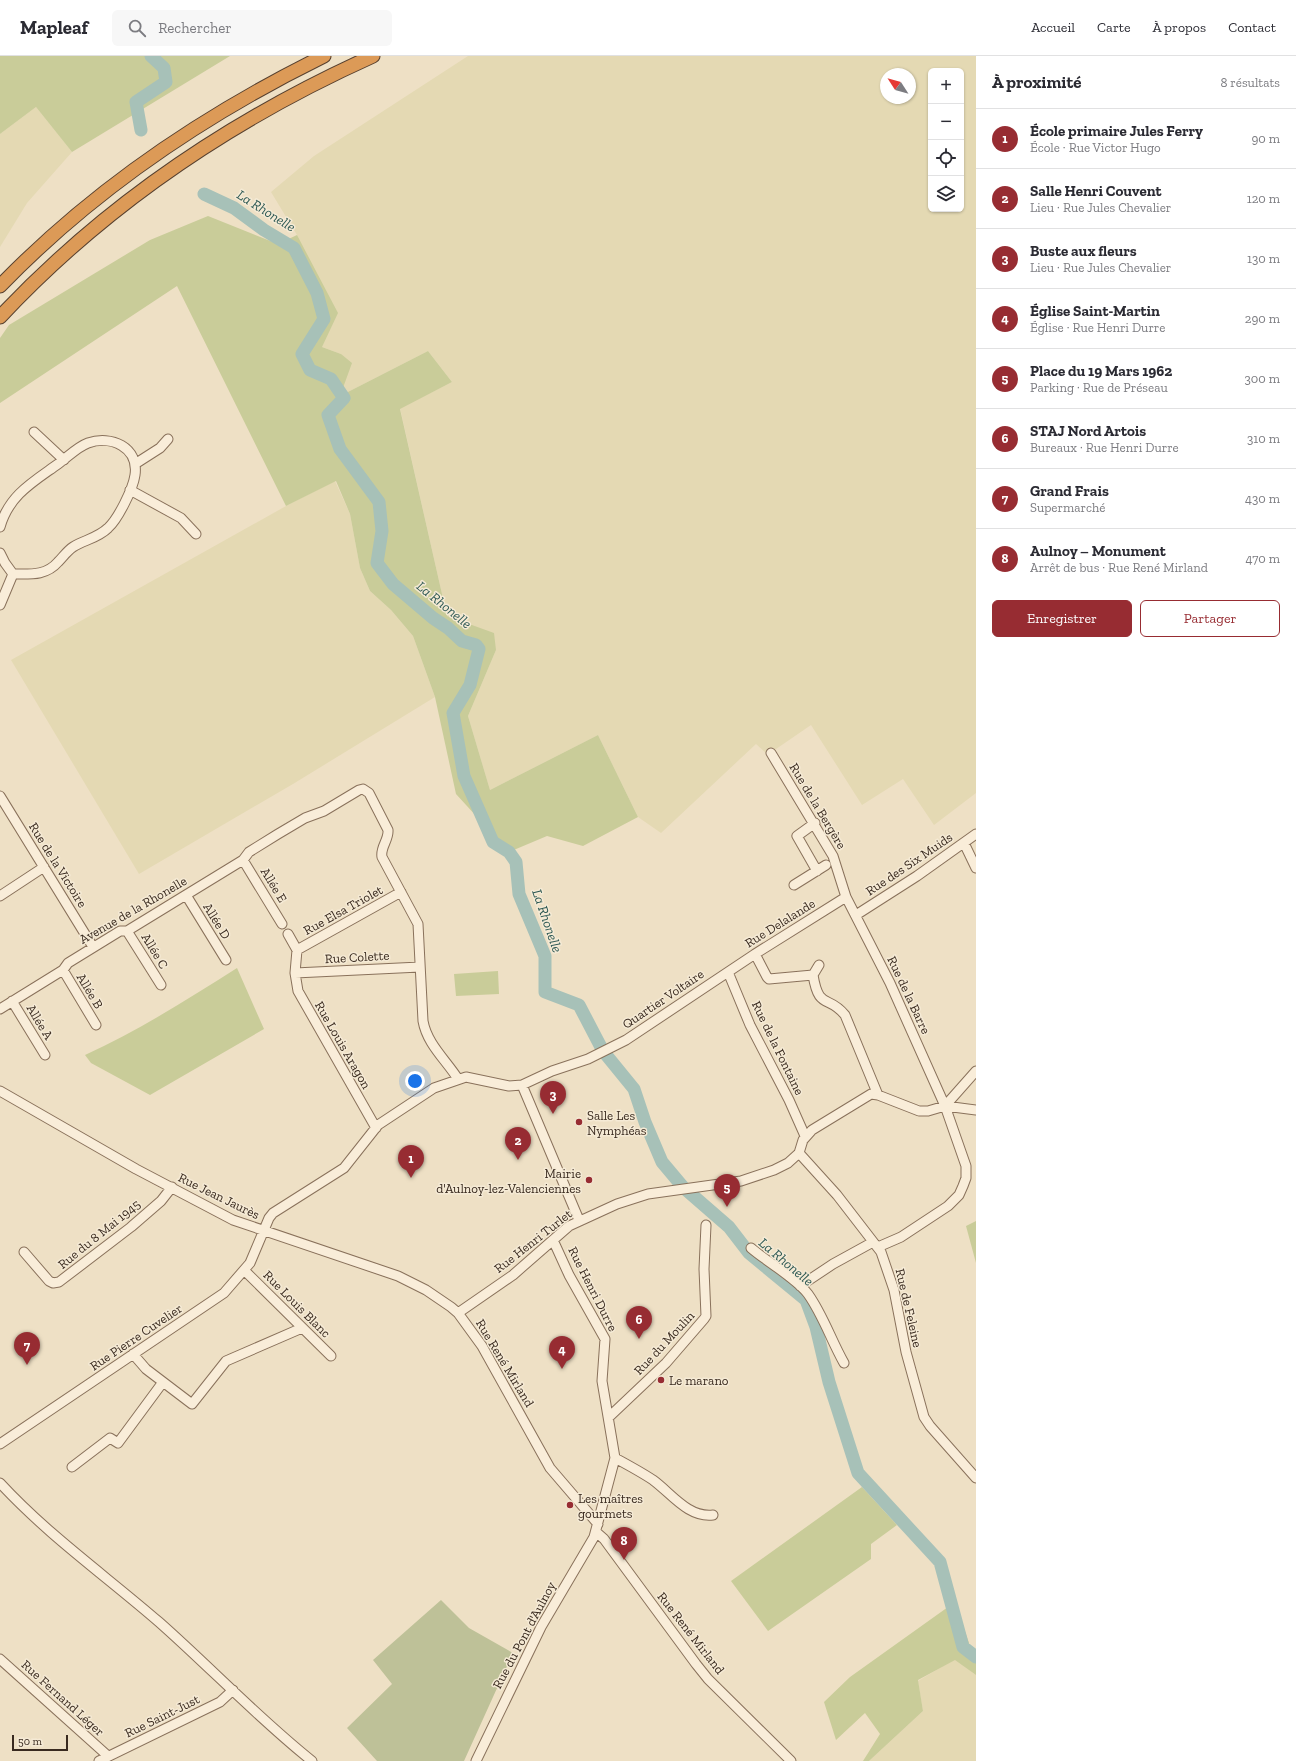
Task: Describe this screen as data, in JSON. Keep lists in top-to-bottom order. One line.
{"streets":{"street":["Rue de la Bergère","Rue des Six Muids","Rue de la Victoire","Allée E","Avenue de la Rhonelle","Rue Elsa Triolet","Allée D","Rue Delalande","Allée C","Rue Colette","Allée B","Rue de la Barre","Quartier Voltaire","Allée A","Rue Louis Aragon","Rue de la Fontaine","Rue Jean Jaurès","Rue du 8 Mai 1945","Rue Henri Turlet","Rue Henri Durre","Rue Louis Blanc","Rue de Feleine","Rue Pierre Cuvelier","Rue du Moulin","Rue René Mirland","Rue du Pont d'Aulnoy","Rue Fernand Léger","Rue Saint-Just"]},"crossings":[["Rue de la Bergère","Rue Delalande"],["Rue de la Bergère","Rue de la Barre"],["Rue des Six Muids","Rue de la Barre"],["Rue de la Victoire","Avenue de la Rhonelle"],["Allée E","Avenue de la Rhonelle"],["Avenue de la Rhonelle","Rue Elsa Triolet"],["Avenue de la Rhonelle","Allée D"],["Avenue de la Rhonelle","Allée C"],["Avenue de la Rhonelle","Allée B"],["Avenue de la Rhonelle","Allée A"],["Rue Elsa Triolet","Rue Colette"],["Rue Elsa Triolet","Rue Louis Aragon"],["Rue Delalande","Rue de la Barre"],["Rue Delalande","Quartier Voltaire"],["Rue Delalande","Rue de la Fontaine"],["Rue Colette","Rue Louis Aragon"],["Rue de la Barre","Rue de Feleine"],["Quartier Voltaire","Rue de la Fontaine"],["Rue Louis Aragon","Rue Pierre Cuvelier"],["Rue Jean Jaurès","Rue du 8 Mai 1945"],["Rue Jean Jaurès","Rue Henri Turlet"],["Rue Jean Jaurès","Rue Pierre Cuvelier"],["Rue Jean Jaurès","Rue René Mirland"],["Rue Henri Turlet","Rue Henri Durre"],["Rue Henri Turlet","Rue de Feleine"],["Rue Henri Turlet","Rue René Mirland"],["Rue Henri Durre","Rue du Moulin"],["Rue Henri Durre","Rue du Pont d'Aulnoy"],["Rue Louis Blanc","Rue Pierre Cuvelier"],["Rue René Mirland","Rue du Pont d'Aulnoy"],["Rue Fernand Léger","Rue Saint-Just"]],"water":["La Rhonelle"],"places":["Salle Les Nymphéas","Mairie d'Aulnoy-lez-Valenciennes","Le marano","Les maîtres gourmets"],"scale_bar":"50 m","north":"top left","page":{"header":"Mapleaf","search":"Rechercher","nav":["Accueil","Carte","À propos","Contact"],"heading":["À proximité","8 résultats"],"map_buttons":["+","−"],"list":[{"mark":"1","name":"École primaire Jules Ferry","note":"École · Rue Victor Hugo","value":"90 m"},{"mark":"2","name":"Salle Henri Couvent","note":"Lieu · Rue Jules Chevalier","value":"120 m"},{"mark":"3","name":"Buste aux fleurs","note":"Lieu · Rue Jules Chevalier","value":"130 m"},{"mark":"4","name":"Église Saint-Martin","note":"Église · Rue Henri Durre","value":"290 m"},{"mark":"5","name":"Place du 19 Mars 1962","note":"Parking · Rue de Préseau","value":"300 m"},{"mark":"6","name":"STAJ Nord Artois","note":"Bureaux · Rue Henri Durre","value":"310 m"},{"mark":"7","name":"Grand Frais","note":"Supermarché","value":"430 m"},{"mark":"8","name":"Aulnoy – Monument","note":"Arrêt de bus · Rue René Mirland","value":"470 m"}],"buttons":["Enregistrer","Partager"],"pins":["3","2","1","5","6","7","4","8"],"scale":"50 m"}}
